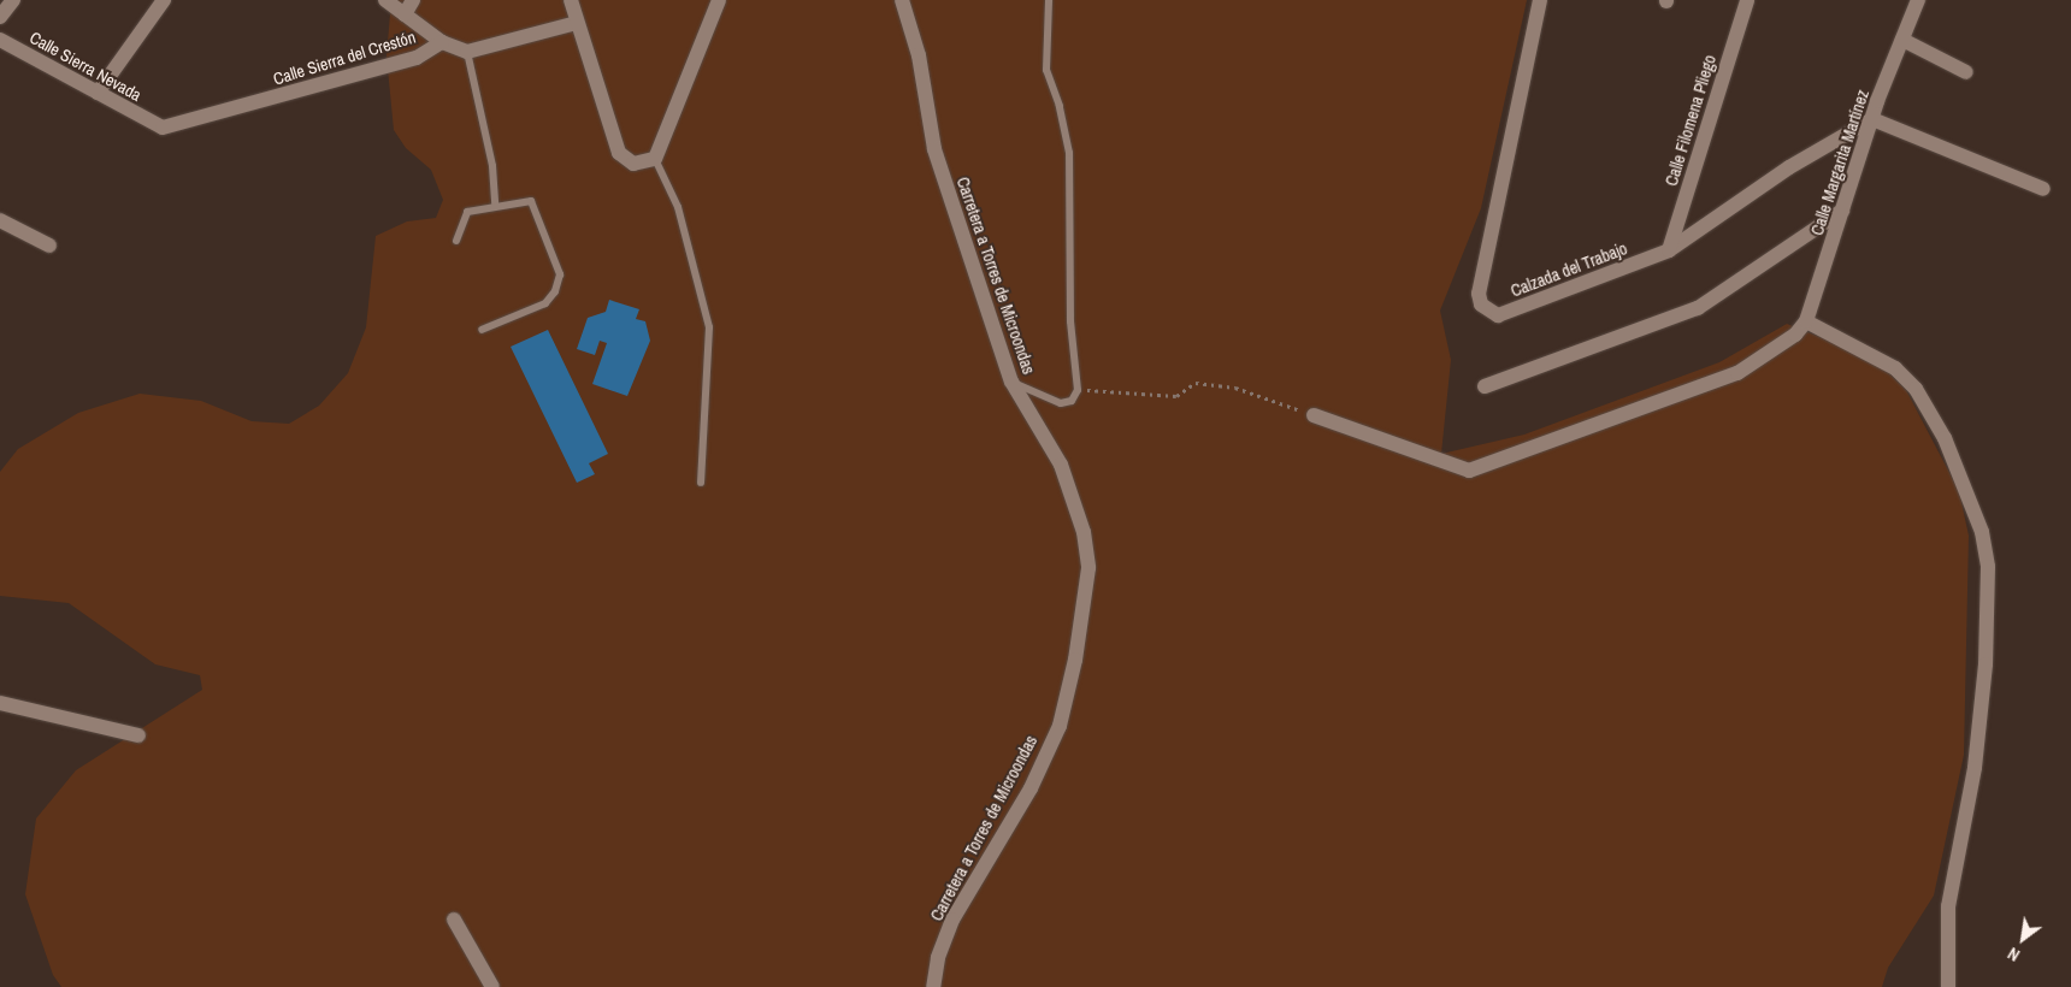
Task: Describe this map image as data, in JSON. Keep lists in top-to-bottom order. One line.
{"streets":{"street":["Calle Sierra del Crestón","Calle Sierra Nevada","Calle Filomena Pliego","Calle Margarita Martínez","Calzada del Trabajo","Carretera a Torres de Microondas"]},"crossings":[["Calle Sierra del Crestón","Calle Sierra Nevada"],["Calle Filomena Pliego","Calzada del Trabajo"],["Calle Margarita Martínez","Calzada del Trabajo"]],"north":"bottom left"}
